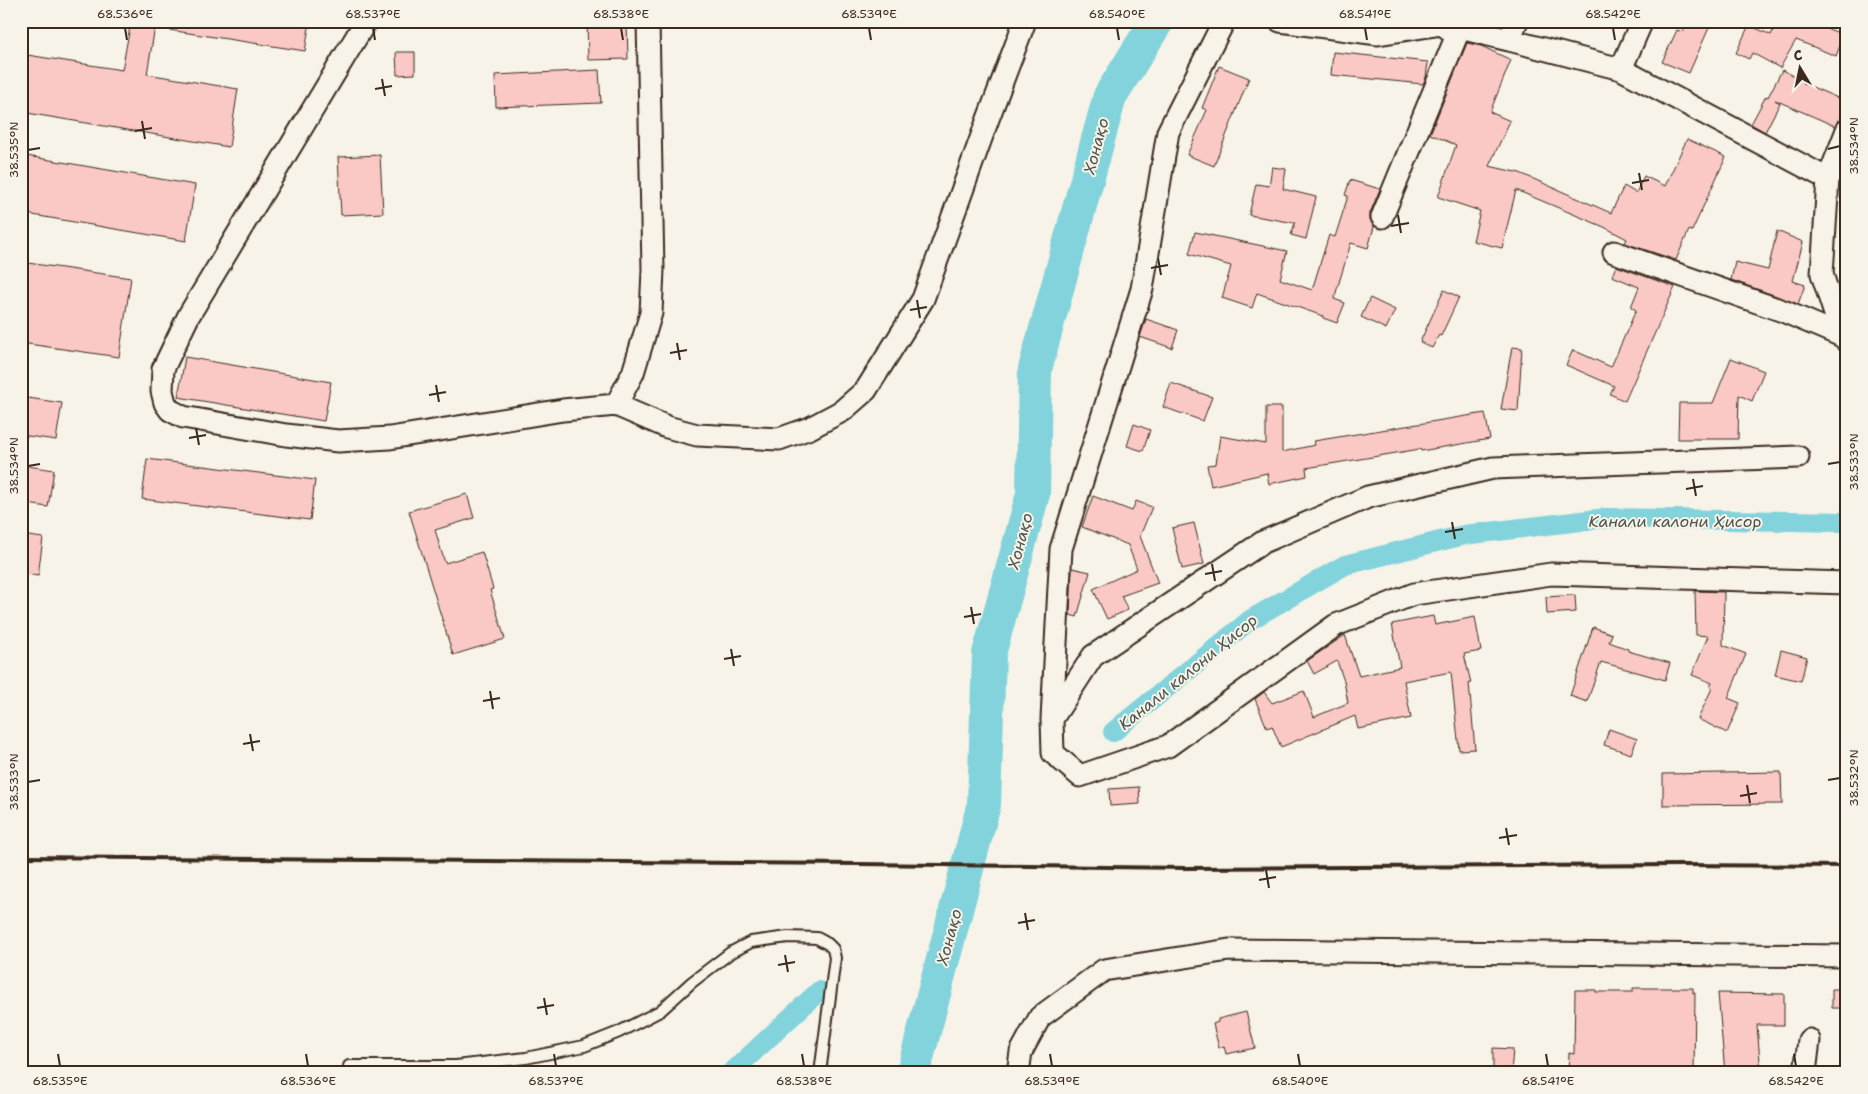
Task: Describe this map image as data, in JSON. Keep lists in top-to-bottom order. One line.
{"water":["Хонақо","Канали калони Ҳисор"],"north":"top","coordinates":["68.536°E","68.537°E","68.538°E","68.539°E","68.540°E","68.541°E","68.542°E","38.534°N","38.535°N","38.533°N","38.532°N","68.535°E"]}
